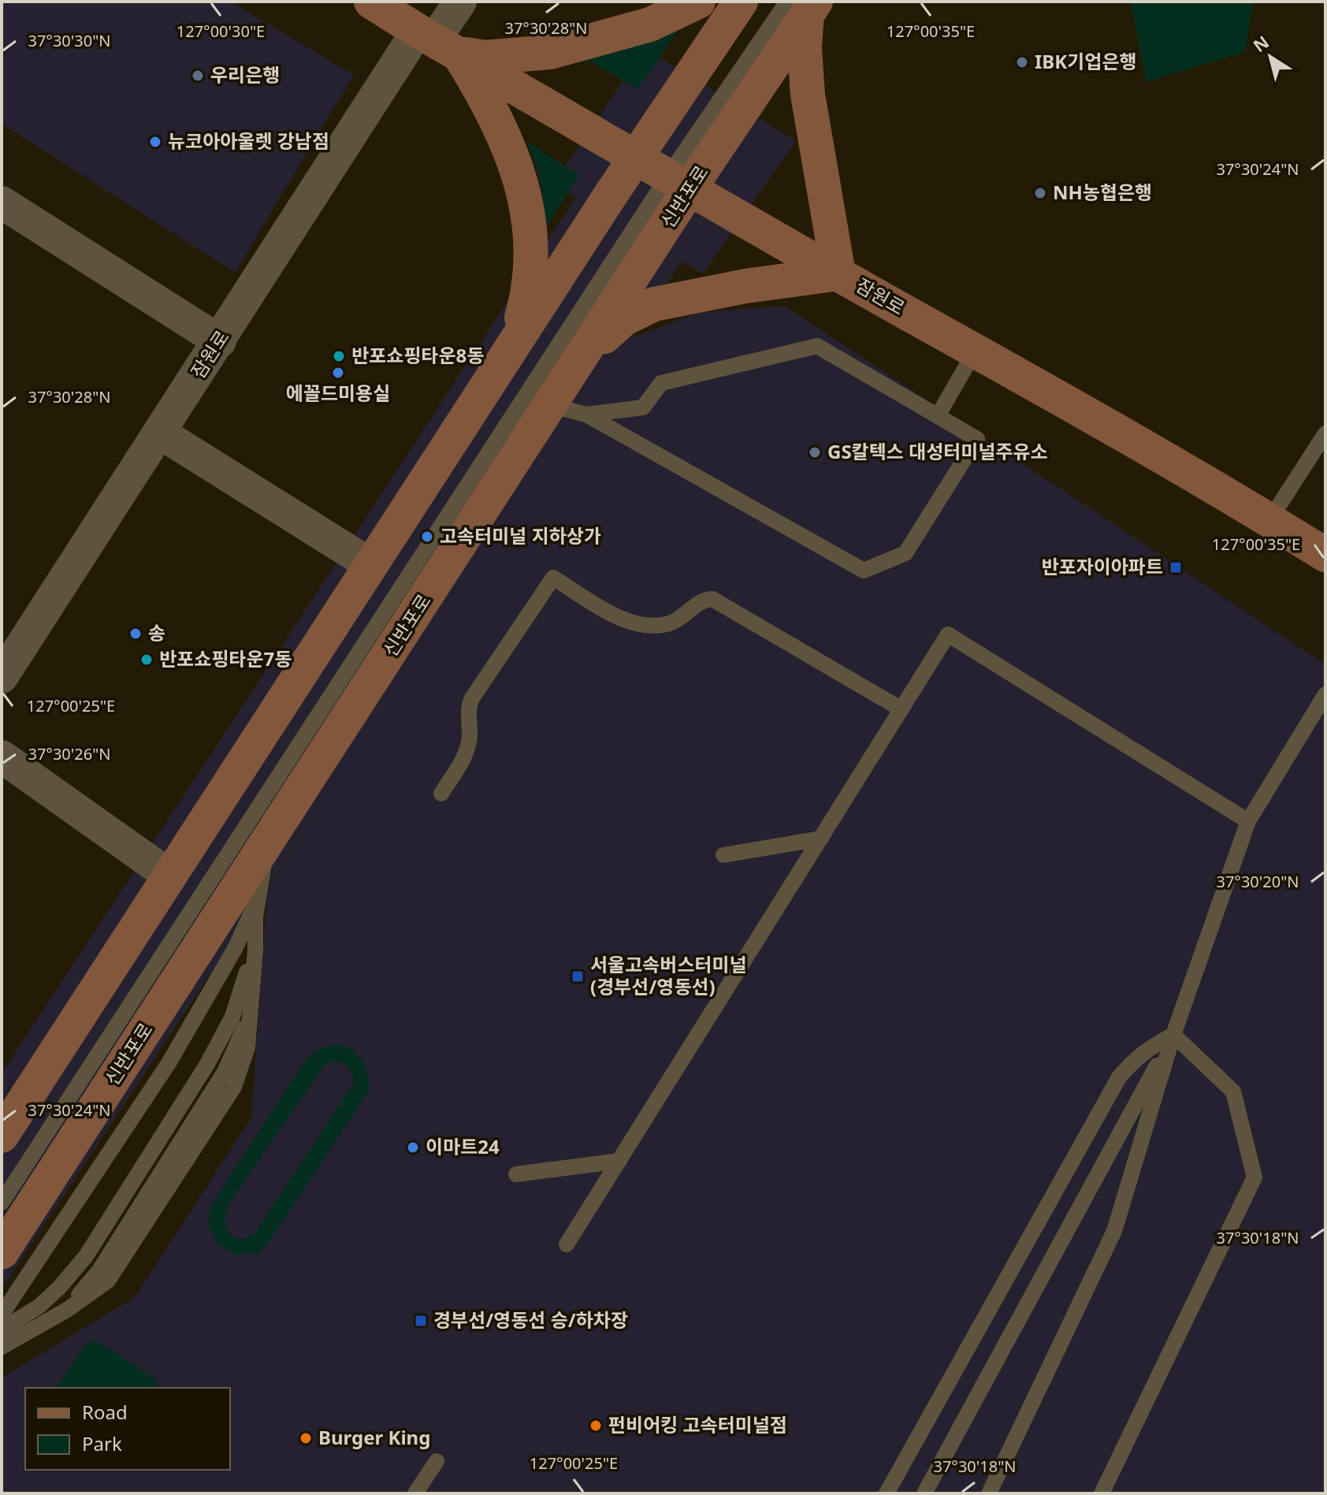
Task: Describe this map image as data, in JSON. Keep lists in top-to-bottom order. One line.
{"streets":{"main road":["신반포로","잠원로"]},"crossings":[["신반포로","잠원로"]],"places":{"other":["IBK기업은행","우리은행","뉴코아아울렛 강남점","NH농협은행","반포쇼핑타운8동","에꼴드미용실","GS칼텍스 대성터미널주유소","고속터미널 지하상가","송","반포쇼핑타운7동","이마트24","펀비어킹 고속터미널점","Burger King"],"transit":["반포자이아파트","서울고속버스터미널 (경부선/영동선)","경부선/영동선 승/하차장"]},"legend":["Road","Park"],"north":"top left","coordinates":["37°30'28\"N","127°00'30\"E","127°00'35\"E","37°30'30\"N","37°30'24\"N","127°00'25\"E","37°30'26\"N","37°30'20\"N","37°30'18\"N"]}
